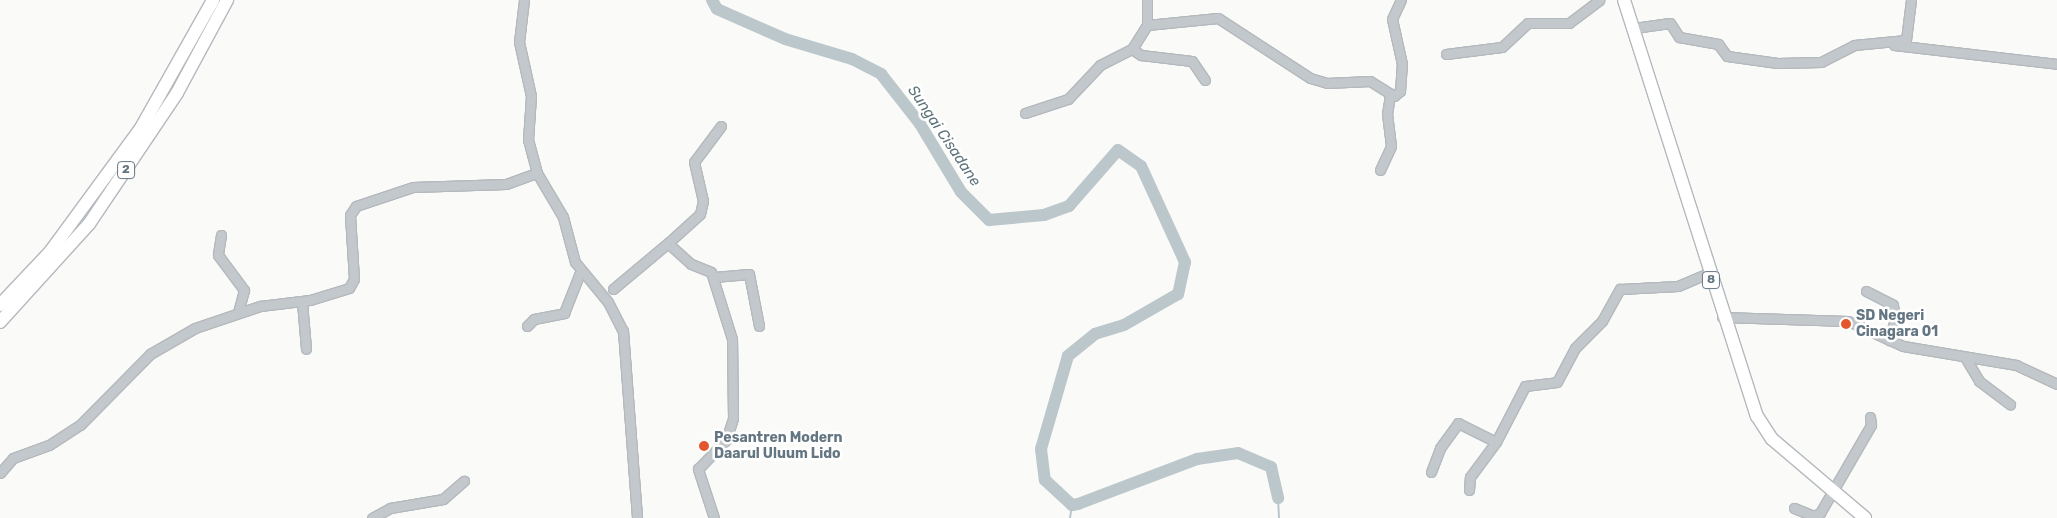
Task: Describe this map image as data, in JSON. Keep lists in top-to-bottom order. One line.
{"streets":{"highway":["2","8"]},"water":["Sungai Cisadane"],"places":["SD Negeri Cinagara 01","Pesantren Modern Daarul Uluum Lido"]}
